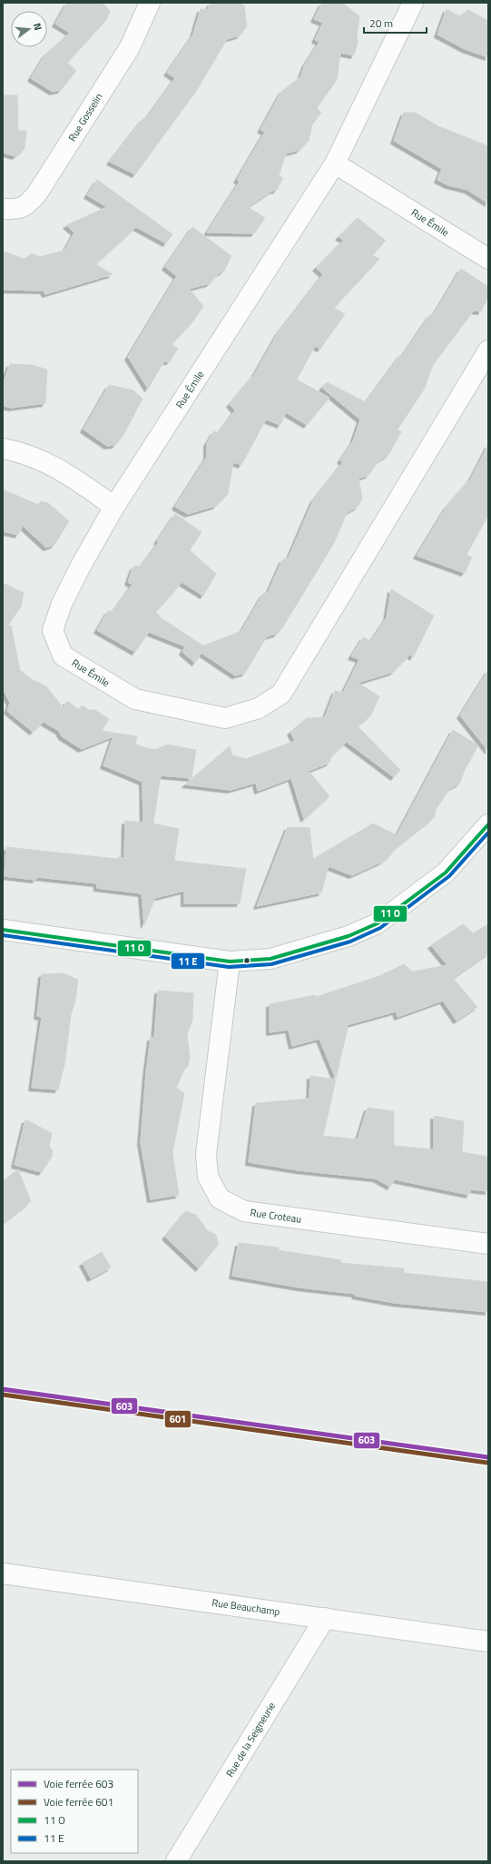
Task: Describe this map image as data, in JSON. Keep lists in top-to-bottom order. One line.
{"streets":{"street":["Rue Gosselin","Rue Émile","Rue Croteau","Rue Beauchamp","Rue de la Seigneurie"]},"crossings":[["Rue Beauchamp","Rue de la Seigneurie"]],"lines":["rail line 603","rail line 601"],"legend":["Voie ferrée 603","Voie ferrée 601","11 O","11 E"],"scale_bar":"20 m","north":"right"}
